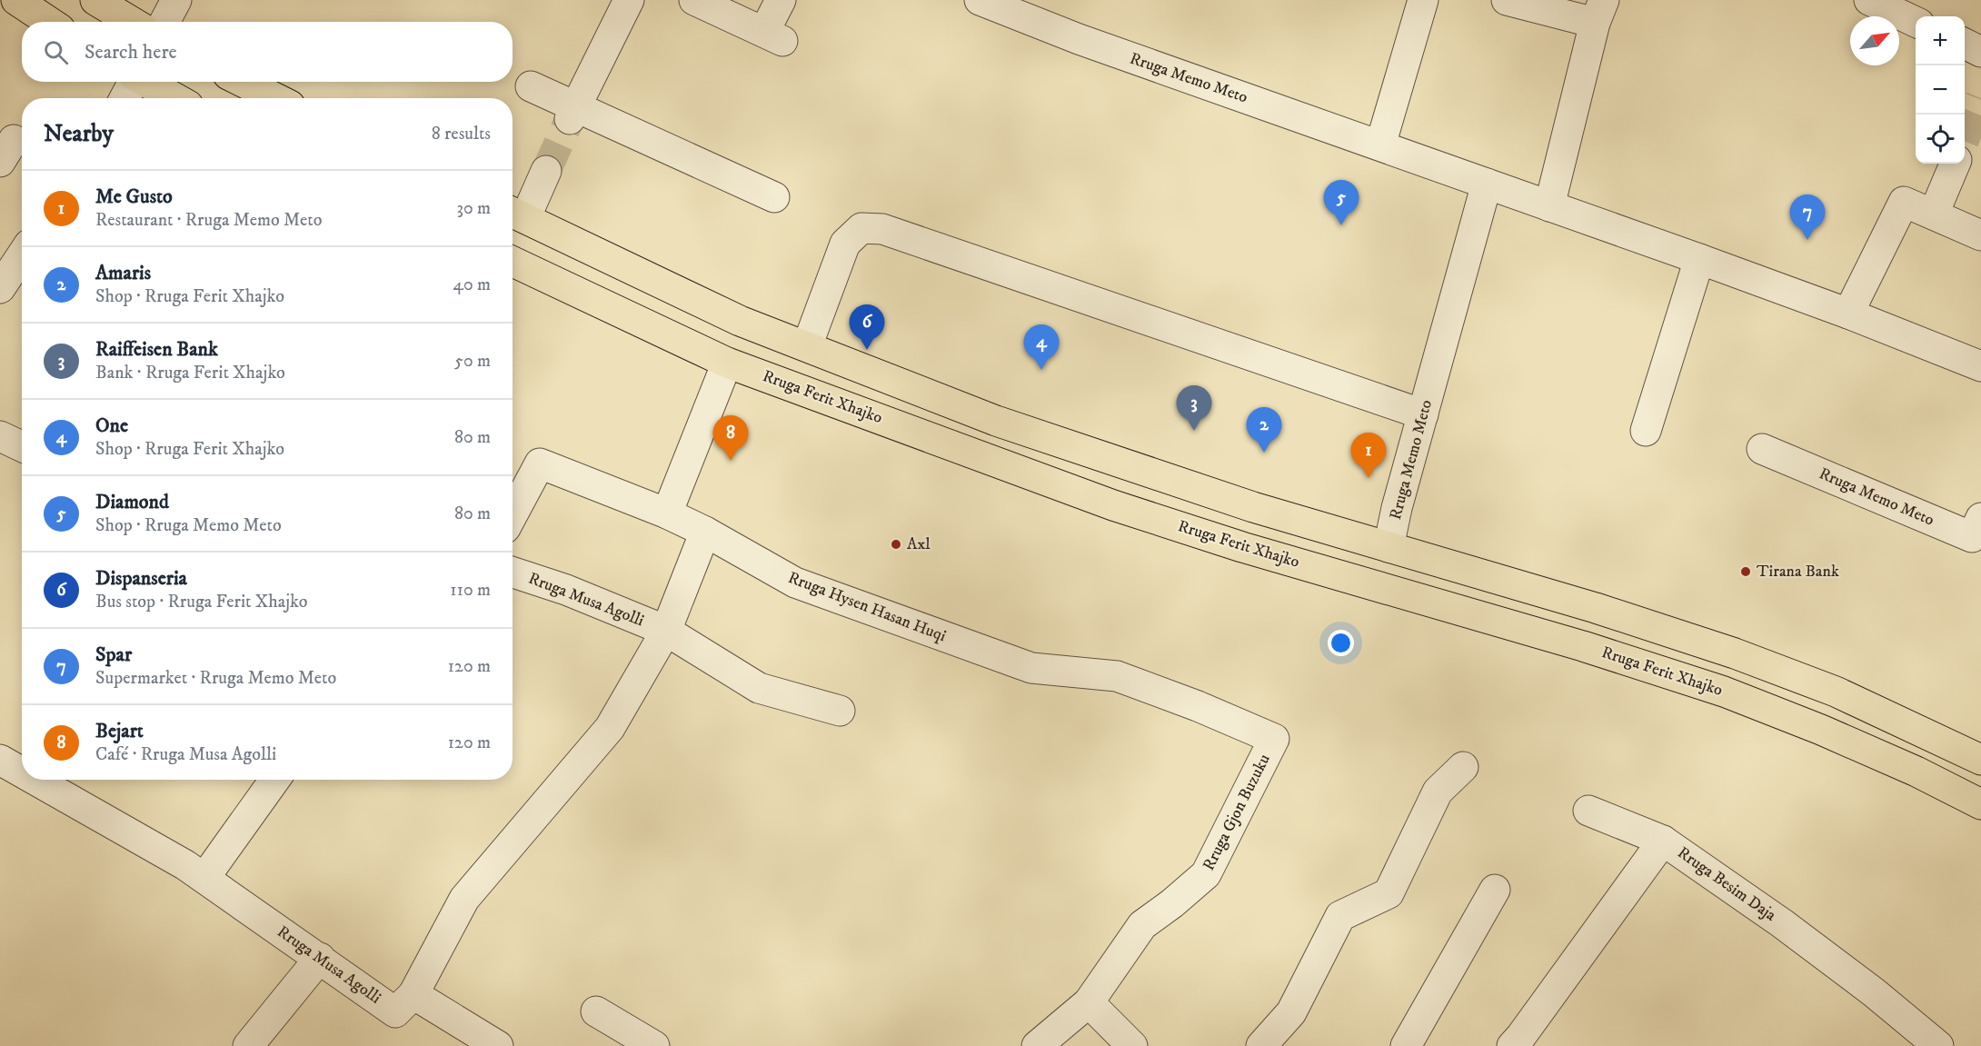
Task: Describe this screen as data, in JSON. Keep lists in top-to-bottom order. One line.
{"streets":{"main road":["Rruga Ferit Xhajko"],"street":["Rruga Memo Meto","Rruga Musa Agolli","Rruga Hysen Hasan Huqi","Rruga Gjon Buzuku","Rruga Besim Daja"]},"crossings":[["Rruga Musa Agolli","Rruga Hysen Hasan Huqi"],["Rruga Hysen Hasan Huqi","Rruga Gjon Buzuku"]],"places":["Axl","Tirana Bank"],"north":"top right","page":{"map_buttons":["+","−"],"search":"Search here","heading":["Nearby","8 results"],"list":[{"mark":"1","name":"Me Gusto","note":"Restaurant · Rruga Memo Meto","value":"30 m"},{"mark":"2","name":"Amaris","note":"Shop · Rruga Ferit Xhajko","value":"40 m"},{"mark":"3","name":"Raiffeisen Bank","note":"Bank · Rruga Ferit Xhajko","value":"50 m"},{"mark":"4","name":"One","note":"Shop · Rruga Ferit Xhajko","value":"80 m"},{"mark":"5","name":"Diamond","note":"Shop · Rruga Memo Meto","value":"80 m"},{"mark":"6","name":"Dispanseria","note":"Bus stop · Rruga Ferit Xhajko","value":"110 m"},{"mark":"7","name":"Spar","note":"Supermarket · Rruga Memo Meto","value":"120 m"},{"mark":"8","name":"Bejart","note":"Café · Rruga Musa Agolli","value":"120 m"}],"pins":["5","7","6","4","3","2","8","1"]}}
